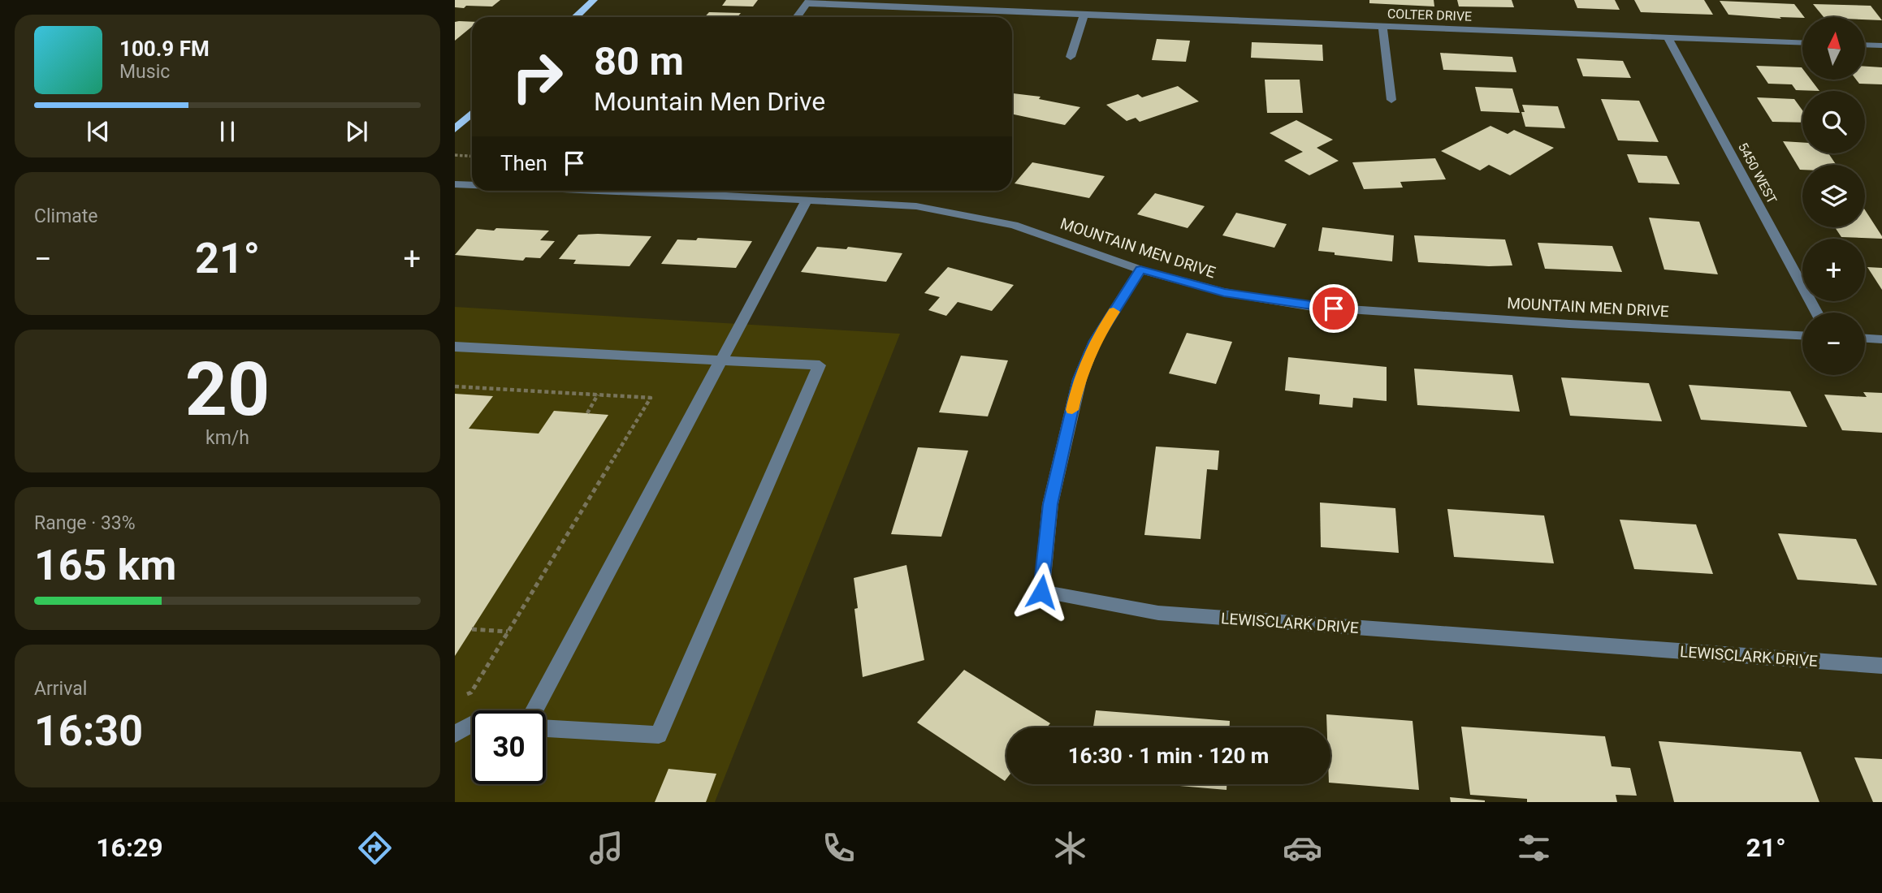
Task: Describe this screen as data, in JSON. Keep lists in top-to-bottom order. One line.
{"streets":{"street":["COLTER DRIVE","5450 WEST","MOUNTAIN MEN DRIVE","LEWISCLARK DRIVE"]},"crossings":[["COLTER DRIVE","5450 WEST"],["MOUNTAIN MEN DRIVE","LEWISCLARK DRIVE"]],"north":"top","page":{"map_buttons":["+","−"],"turn":["80 m","Mountain Men Drive"],"song":["100.9 FM","Music"],"then":"Then","tile":["Climate",["20","km/h"],["Range · 33%","165 km"],["Arrival","16:30"]],"heat":["−","21°","+"],"limit":"30","trip":"16:30 · 1 min · 120 m","tabs":["16:29","21°"]}}
